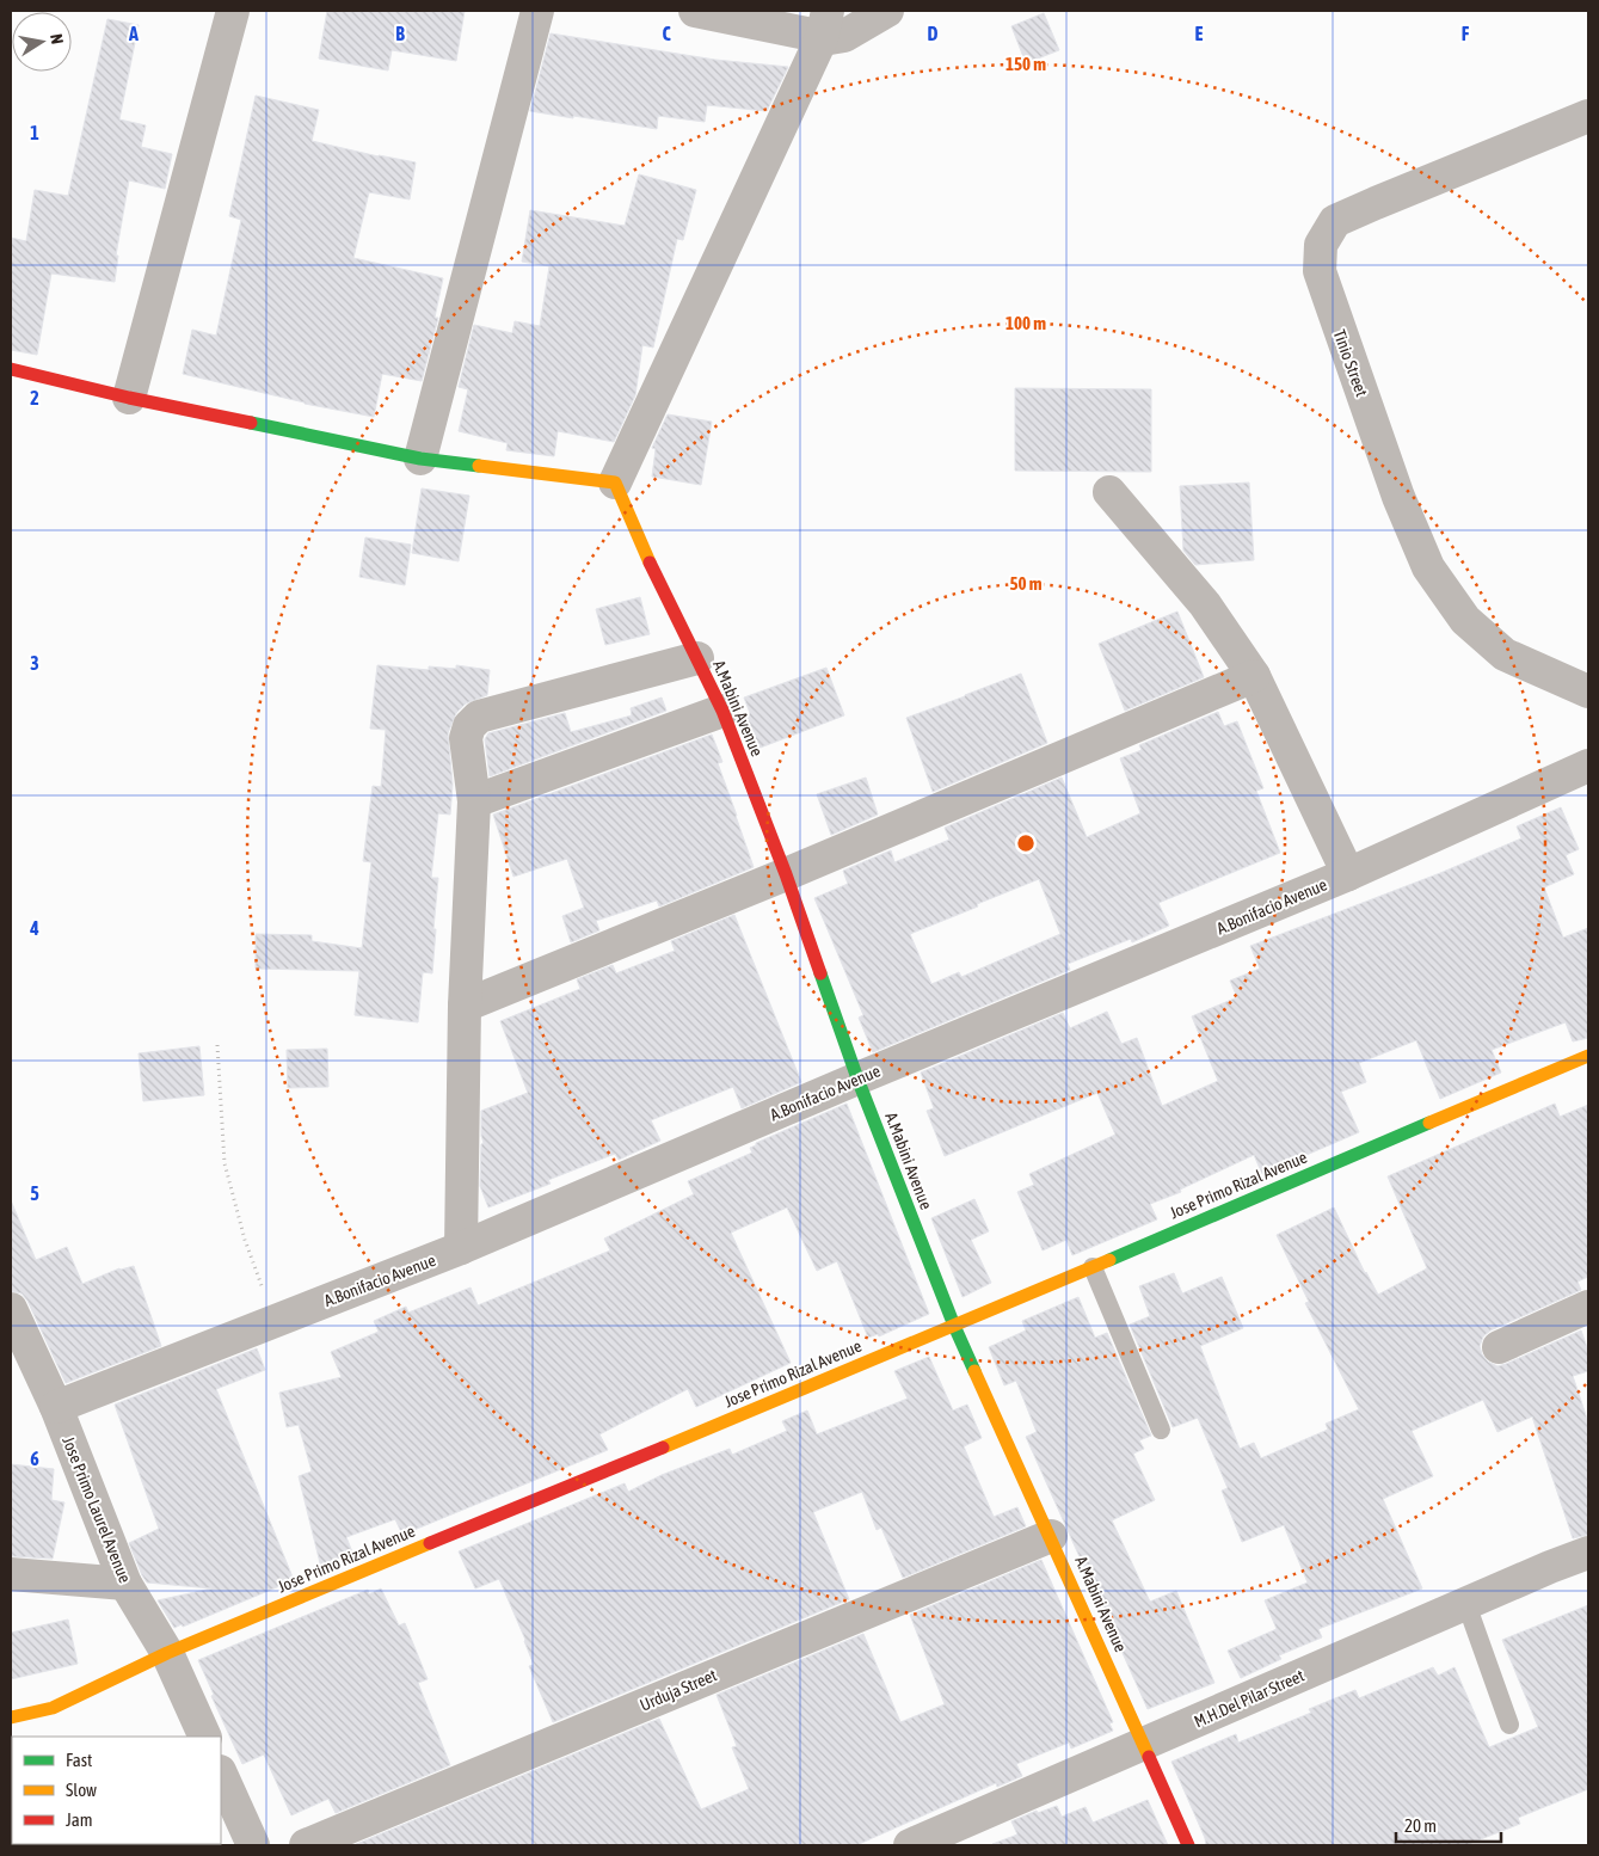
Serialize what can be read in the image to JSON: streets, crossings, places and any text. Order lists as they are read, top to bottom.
{
  "streets": {
    "street": [
      "Tinio Street",
      "A.Mabini Avenue",
      "A.Bonifacio Avenue",
      "Jose Primo Rizal Avenue",
      "Jose Primo Laurel Avenue",
      "Urduja Street",
      "M.H.Del Pilar Street"
    ]
  },
  "crossings": [
    ["A.Mabini Avenue", "A.Bonifacio Avenue"],
    ["A.Mabini Avenue", "Jose Primo Rizal Avenue"],
    ["A.Mabini Avenue", "Urduja Street"],
    ["A.Mabini Avenue", "M.H.Del Pilar Street"],
    ["A.Bonifacio Avenue", "Jose Primo Laurel Avenue"],
    ["Jose Primo Rizal Avenue", "Jose Primo Laurel Avenue"]
  ],
  "legend": ["Fast", "Slow", "Jam"],
  "scale_bar": "20 m",
  "north": "right",
  "grid": {
    "columns": [
      "A",
      "B",
      "C",
      "D",
      "E",
      "F"
    ],
    "rows": [
      "1",
      "2",
      "3",
      "4",
      "5",
      "6"
    ]
  },
  "rings": ["150 m", "100 m", "50 m"]
}
